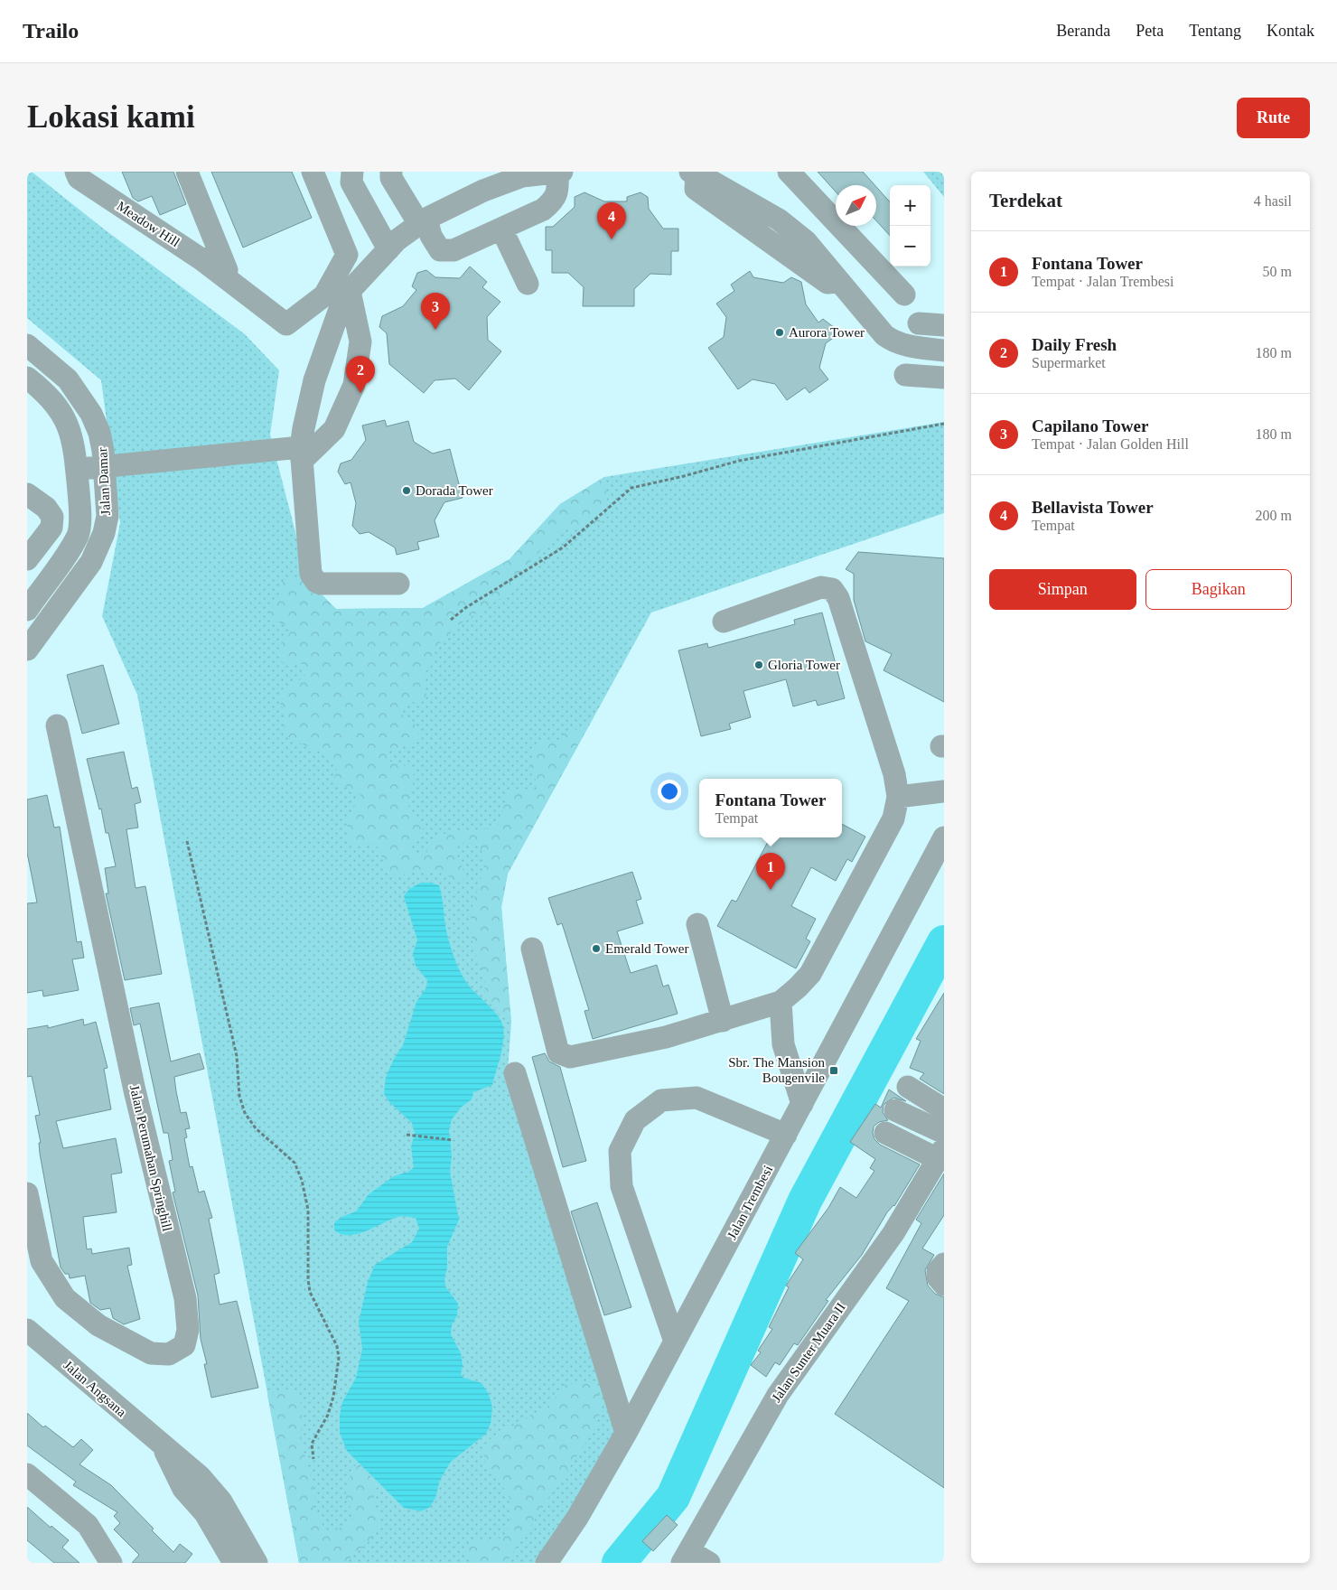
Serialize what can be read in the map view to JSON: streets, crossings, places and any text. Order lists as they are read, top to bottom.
{
  "streets": {
    "street": [
      "Meadow Hill",
      "Jalan Damar",
      "Jalan Perumahan Springhill",
      "Jalan Trembesi",
      "Jalan Sunter Muara II",
      "Jalan Angsana"
    ]
  },
  "places": {
    "other": [
      "Aurora Tower",
      "Dorada Tower",
      "Gloria Tower",
      "Emerald Tower"
    ],
    "transit": ["Sbr. The Mansion Bougenvile"]
  },
  "north": "top right",
  "page": {
    "header": "Trailo",
    "nav": [
      "Beranda",
      "Peta",
      "Tentang",
      "Kontak"
    ],
    "buttons": [
      "Rute",
      ["Simpan", "Bagikan"]
    ],
    "title": "Lokasi kami",
    "heading": ["Terdekat", "4 hasil"],
    "map_buttons": ["+", "−"],
    "pins": [
      "4",
      "3",
      "2",
      "1"
    ],
    "list": [
      {
        "mark": "1",
        "name": "Fontana Tower",
        "note": "Tempat · Jalan Trembesi",
        "value": "50 m"
      },
      {
        "mark": "2",
        "name": "Daily Fresh",
        "note": "Supermarket",
        "value": "180 m"
      },
      {
        "mark": "3",
        "name": "Capilano Tower",
        "note": "Tempat · Jalan Golden Hill",
        "value": "180 m"
      },
      {
        "mark": "4",
        "name": "Bellavista Tower",
        "note": "Tempat",
        "value": "200 m"
      }
    ],
    "popup": ["Fontana Tower", "Tempat"]
  }
}
